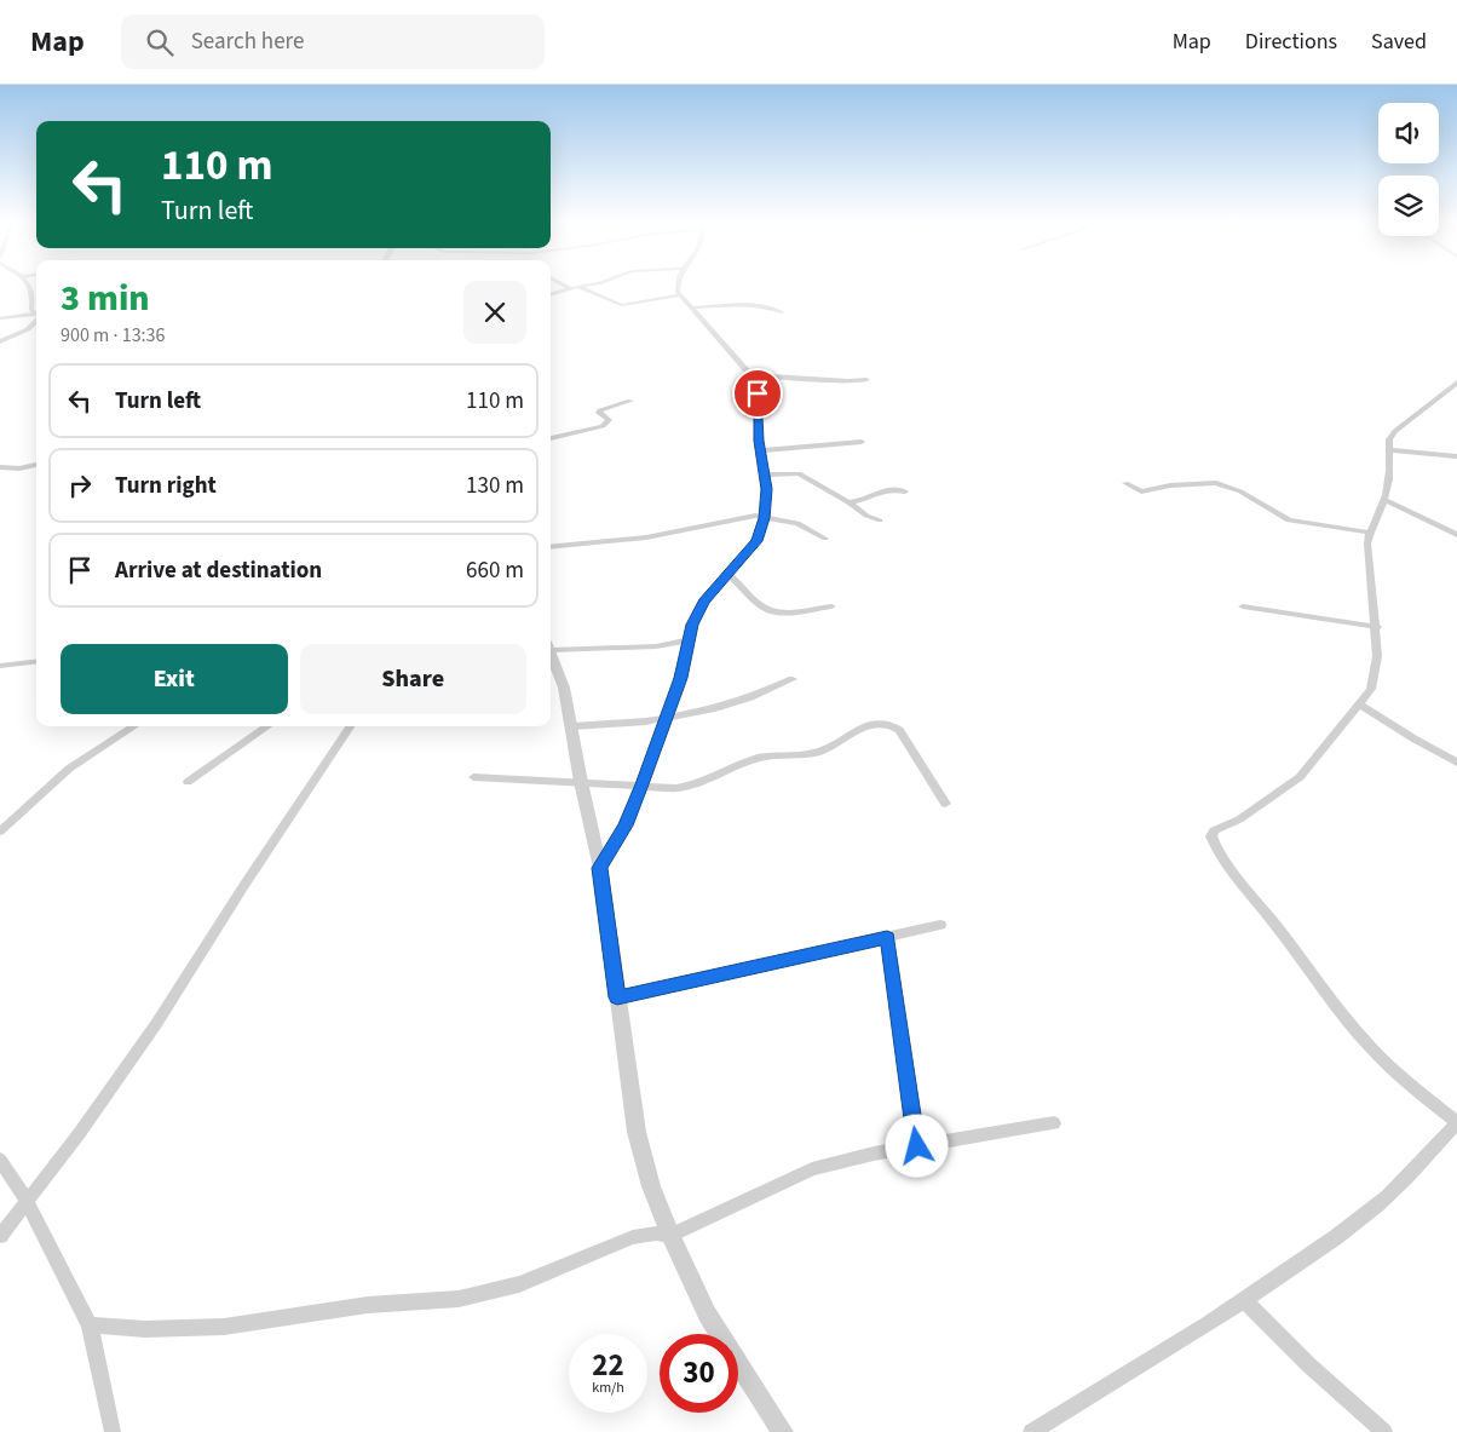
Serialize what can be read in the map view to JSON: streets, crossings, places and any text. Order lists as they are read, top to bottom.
{
  "page": {
    "header": "Map",
    "search": "Search here",
    "nav": ["Map", "Directions", "Saved"],
    "turn": ["110 m", "Turn left"],
    "heading": ["3 min", "900 m · 13:36"],
    "list": [
      {
        "name": "Turn left",
        "value": "110 m"
      },
      {
        "name": "Turn right",
        "value": "130 m"
      },
      {
        "name": "Arrive at destination",
        "value": "660 m"
      }
    ],
    "buttons": ["Exit", "Share"],
    "speed": "22 km/h",
    "limit": "30"
  }
}
